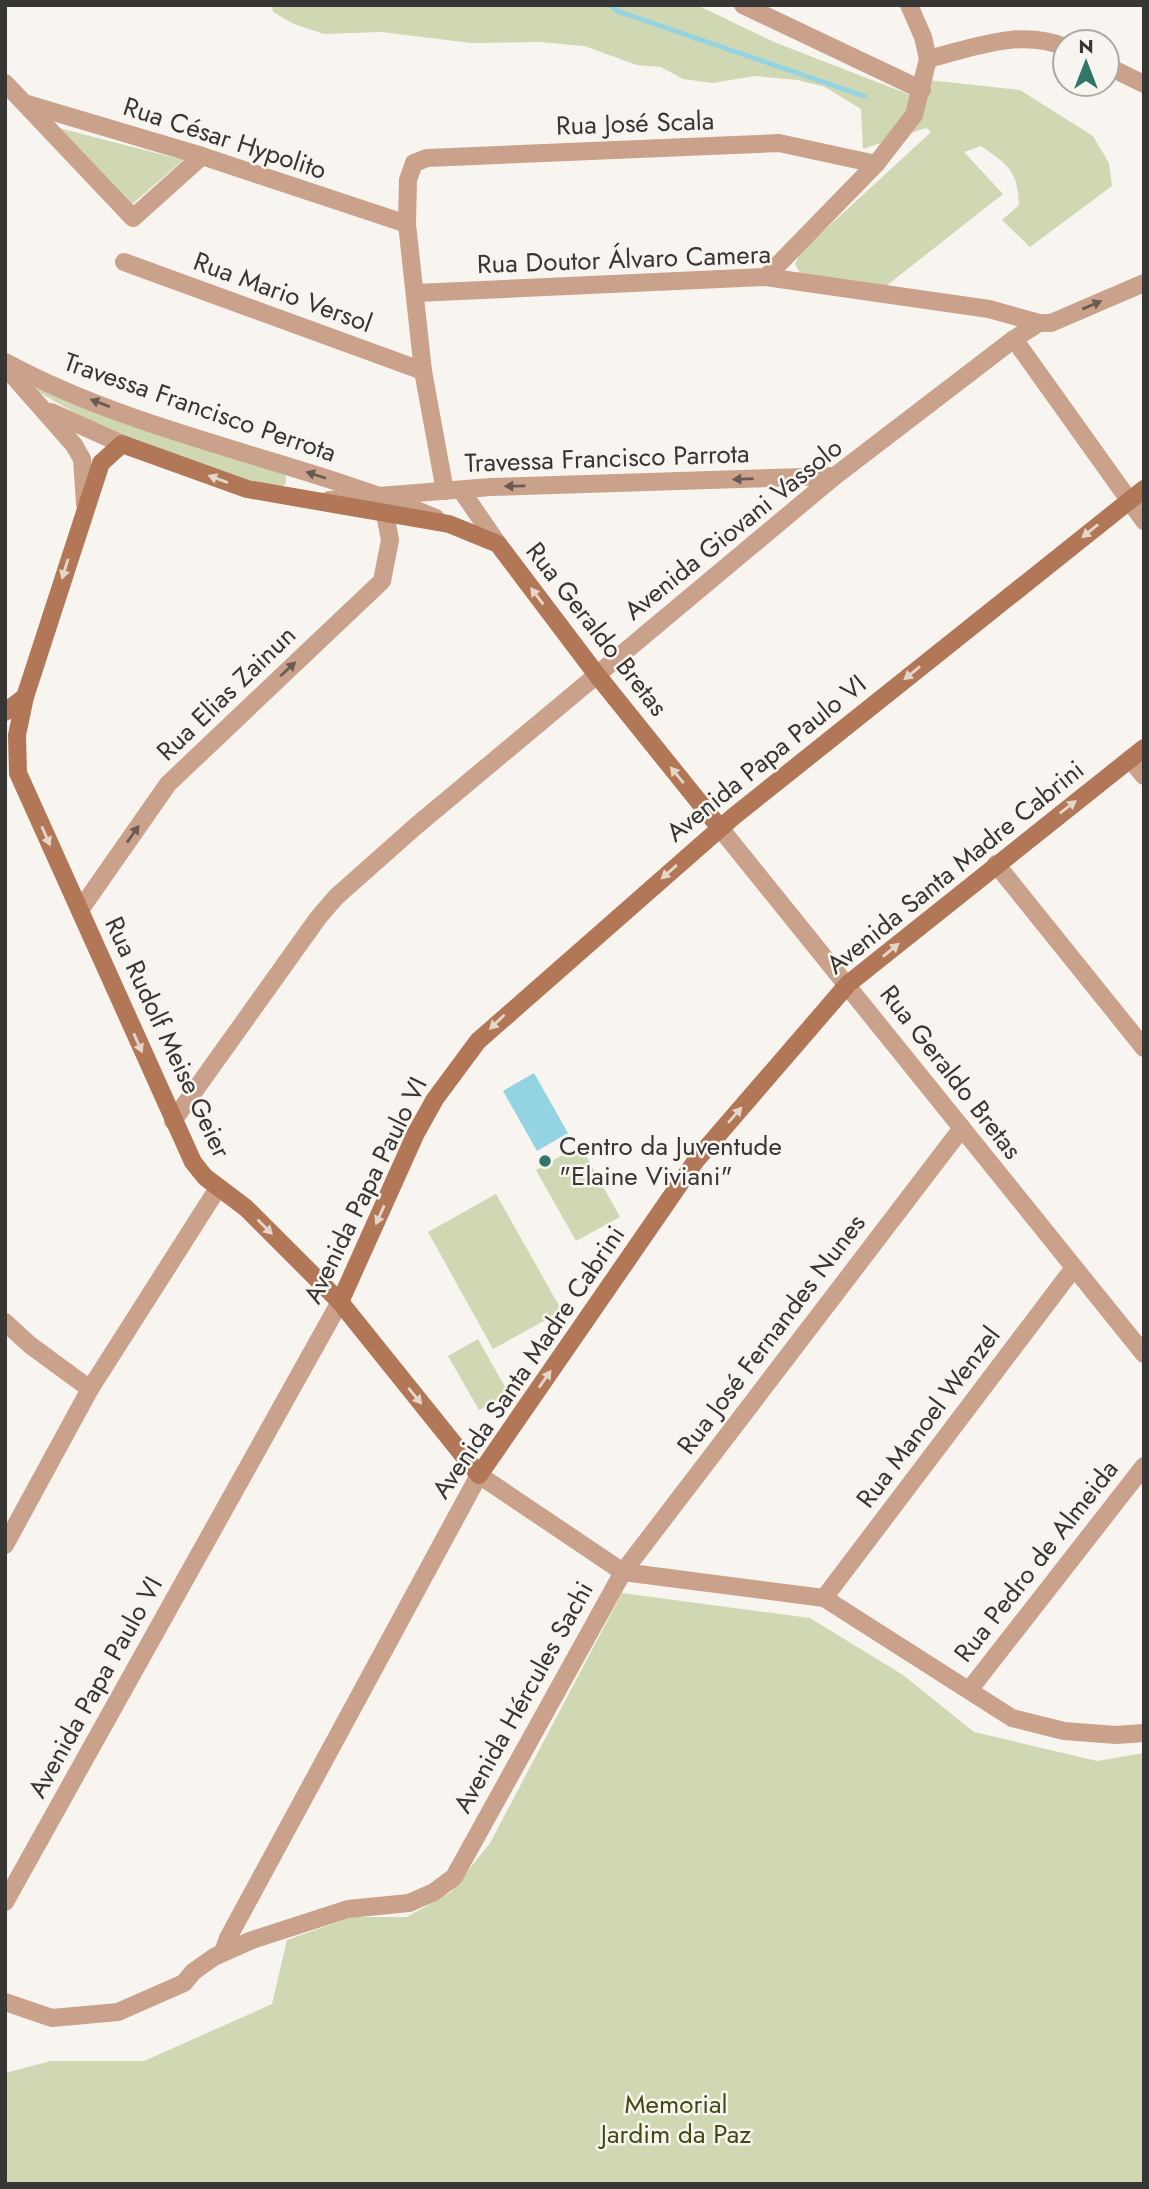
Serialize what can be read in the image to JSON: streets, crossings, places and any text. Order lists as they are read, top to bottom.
{
  "streets": {
    "main road": [
      "Travessa Francisco Perrota",
      "Rua Geraldo Bretas",
      "Avenida Papa Paulo VI",
      "Avenida Santa Madre Cabrini",
      "Rua Rudolf Meise Geier"
    ],
    "street": [
      "Rua José Scala",
      "Rua César Hypolito",
      "Rua Doutor Álvaro Camera",
      "Rua Mario Versol",
      "Travessa Francisco Parrota",
      "Avenida Giovani Vassolo",
      "Rua Elias Zainun",
      "Rua José Fernandes Nunes",
      "Rua Manoel Wenzel",
      "Rua Pedro de Almeida",
      "Avenida Hércules Sachi"
    ]
  },
  "crossings": [
    ["Rua José Scala", "Rua Geraldo Bretas"],
    ["Rua César Hypolito", "Rua Geraldo Bretas"],
    ["Rua Doutor Álvaro Camera", "Avenida Giovani Vassolo"],
    ["Rua Doutor Álvaro Camera", "Rua Geraldo Bretas"],
    ["Rua Mario Versol", "Rua Geraldo Bretas"],
    ["Travessa Francisco Perrota", "Travessa Francisco Parrota"],
    ["Travessa Francisco Perrota", "Rua Geraldo Bretas"],
    ["Travessa Francisco Perrota", "Rua Elias Zainun"],
    ["Travessa Francisco Parrota", "Avenida Giovani Vassolo"],
    ["Travessa Francisco Parrota", "Rua Geraldo Bretas"],
    ["Avenida Giovani Vassolo", "Rua Geraldo Bretas"],
    ["Avenida Giovani Vassolo", "Rua Rudolf Meise Geier"],
    ["Rua Geraldo Bretas", "Avenida Papa Paulo VI"],
    ["Rua Geraldo Bretas", "Avenida Santa Madre Cabrini"],
    ["Rua Geraldo Bretas", "Rua José Fernandes Nunes"],
    ["Rua Geraldo Bretas", "Rua Manoel Wenzel"],
    ["Rua Elias Zainun", "Rua Rudolf Meise Geier"],
    ["Avenida Papa Paulo VI", "Rua Rudolf Meise Geier"],
    ["Avenida Santa Madre Cabrini", "Rua Rudolf Meise Geier"],
    ["Avenida Santa Madre Cabrini", "Avenida Hércules Sachi"],
    ["Rua Rudolf Meise Geier", "Rua José Fernandes Nunes"],
    ["Rua Rudolf Meise Geier", "Avenida Hércules Sachi"],
    ["Rua José Fernandes Nunes", "Avenida Hércules Sachi"],
    ["Rua Manoel Wenzel", "Avenida Hércules Sachi"],
    ["Rua Pedro de Almeida", "Avenida Hércules Sachi"]
  ],
  "one_way": [
    "Travessa Francisco Perrota",
    "Travessa Francisco Parrota",
    "Rua Elias Zainun",
    "Avenida Papa Paulo VI",
    "Avenida Santa Madre Cabrini",
    "Rua Rudolf Meise Geier"
  ],
  "parks": ["Memorial Jardim da Paz"],
  "places": ["Centro da Juventude \"Elaine Viviani\""],
  "north": "top"
}
